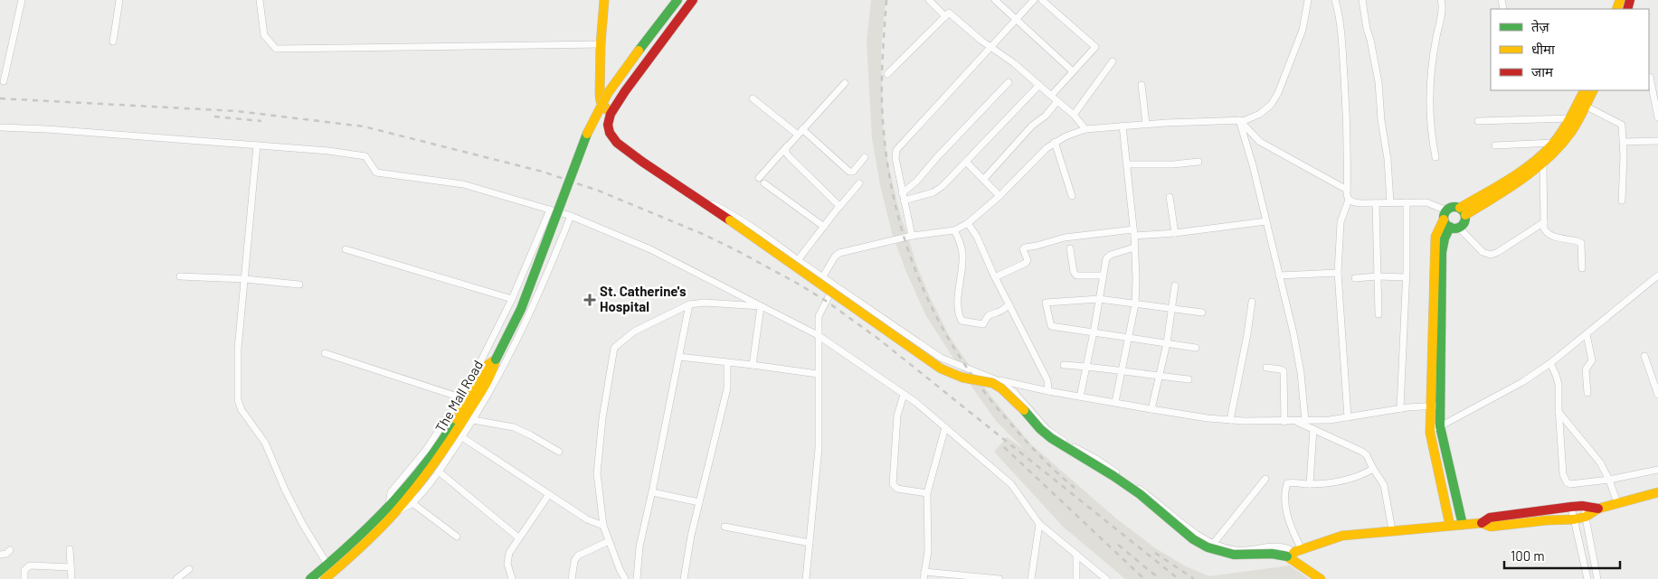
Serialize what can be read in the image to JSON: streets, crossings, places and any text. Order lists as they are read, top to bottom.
{
  "streets": {
    "street": ["The Mall Road"]
  },
  "places": {
    "health": ["St. Catherine's Hospital"]
  },
  "legend": ["तेज़", "धीमा", "जाम"],
  "scale_bar": "100 m"
}
